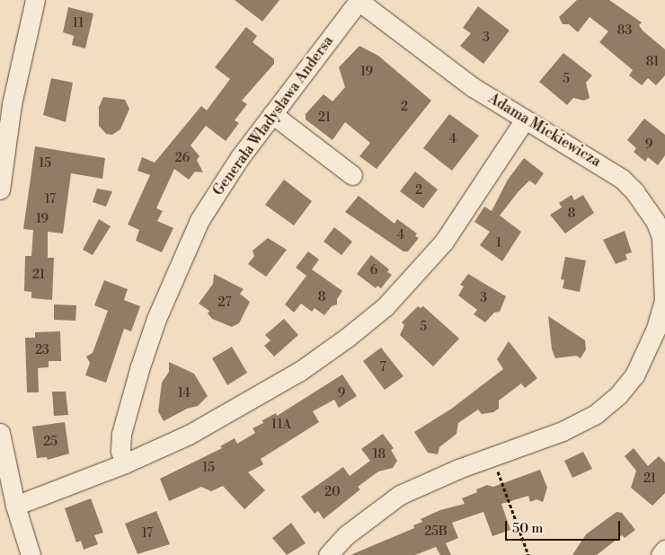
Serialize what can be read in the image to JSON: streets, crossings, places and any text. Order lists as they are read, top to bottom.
{
  "streets": {
    "street": ["Generała Władysława Andersa", "Adama Mickiewicza"]
  },
  "crossings": [
    ["Generała Władysława Andersa", "Adama Mickiewicza"]
  ],
  "house_numbers": [
    "11",
    "83",
    "3",
    "81",
    "19",
    "5",
    "2",
    "21",
    "4",
    "9",
    "26",
    "15",
    "2",
    "17",
    "8",
    "19",
    "4",
    "1",
    "6",
    "21",
    "8",
    "3",
    "27",
    "5",
    "23",
    "7",
    "14",
    "9",
    "11A",
    "25",
    "18",
    "15",
    "21",
    "20",
    "25B",
    "17"
  ],
  "scale_bar": "50 m"
}
